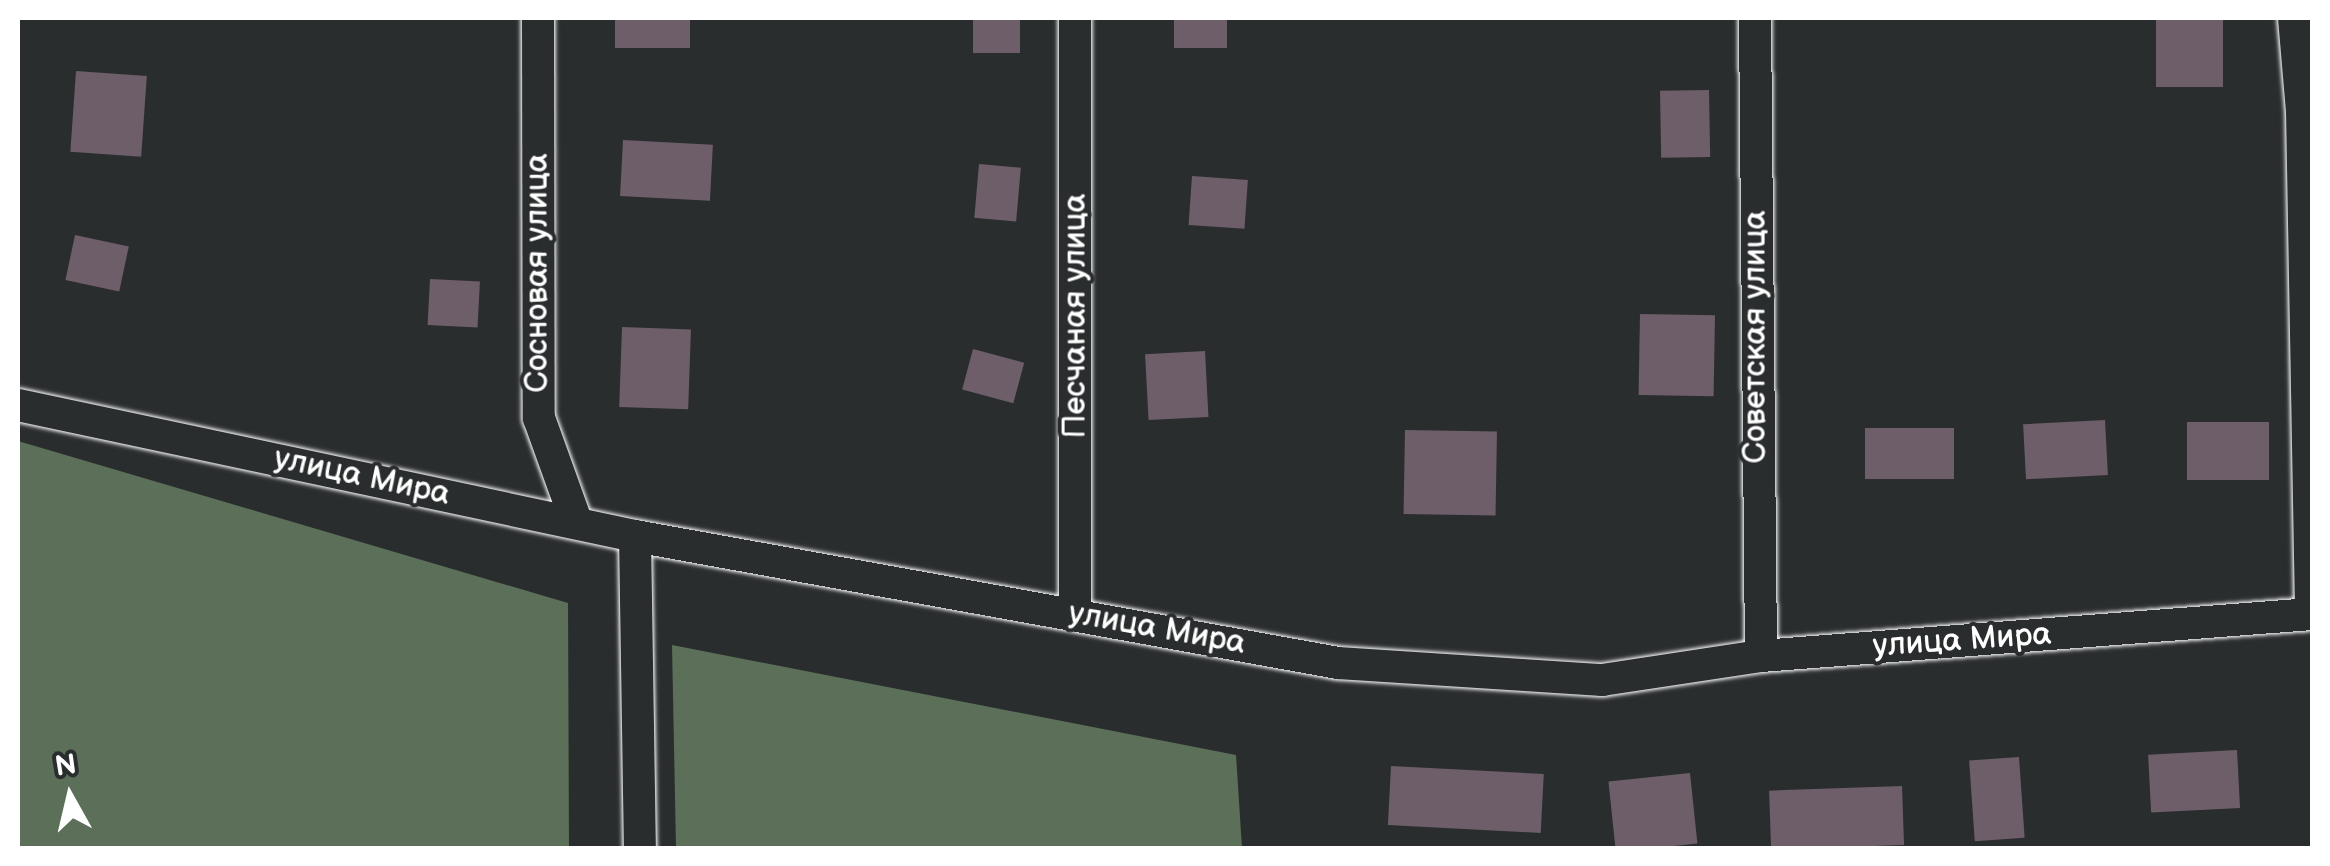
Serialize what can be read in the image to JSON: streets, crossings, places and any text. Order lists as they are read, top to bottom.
{
  "streets": {
    "street": [
      "Сосновая улица",
      "Песчаная улица",
      "Советская улица",
      "улица Мира"
    ]
  },
  "crossings": [
    ["Сосновая улица", "улица Мира"],
    ["Песчаная улица", "улица Мира"],
    ["Советская улица", "улица Мира"]
  ],
  "north": "top"
}
